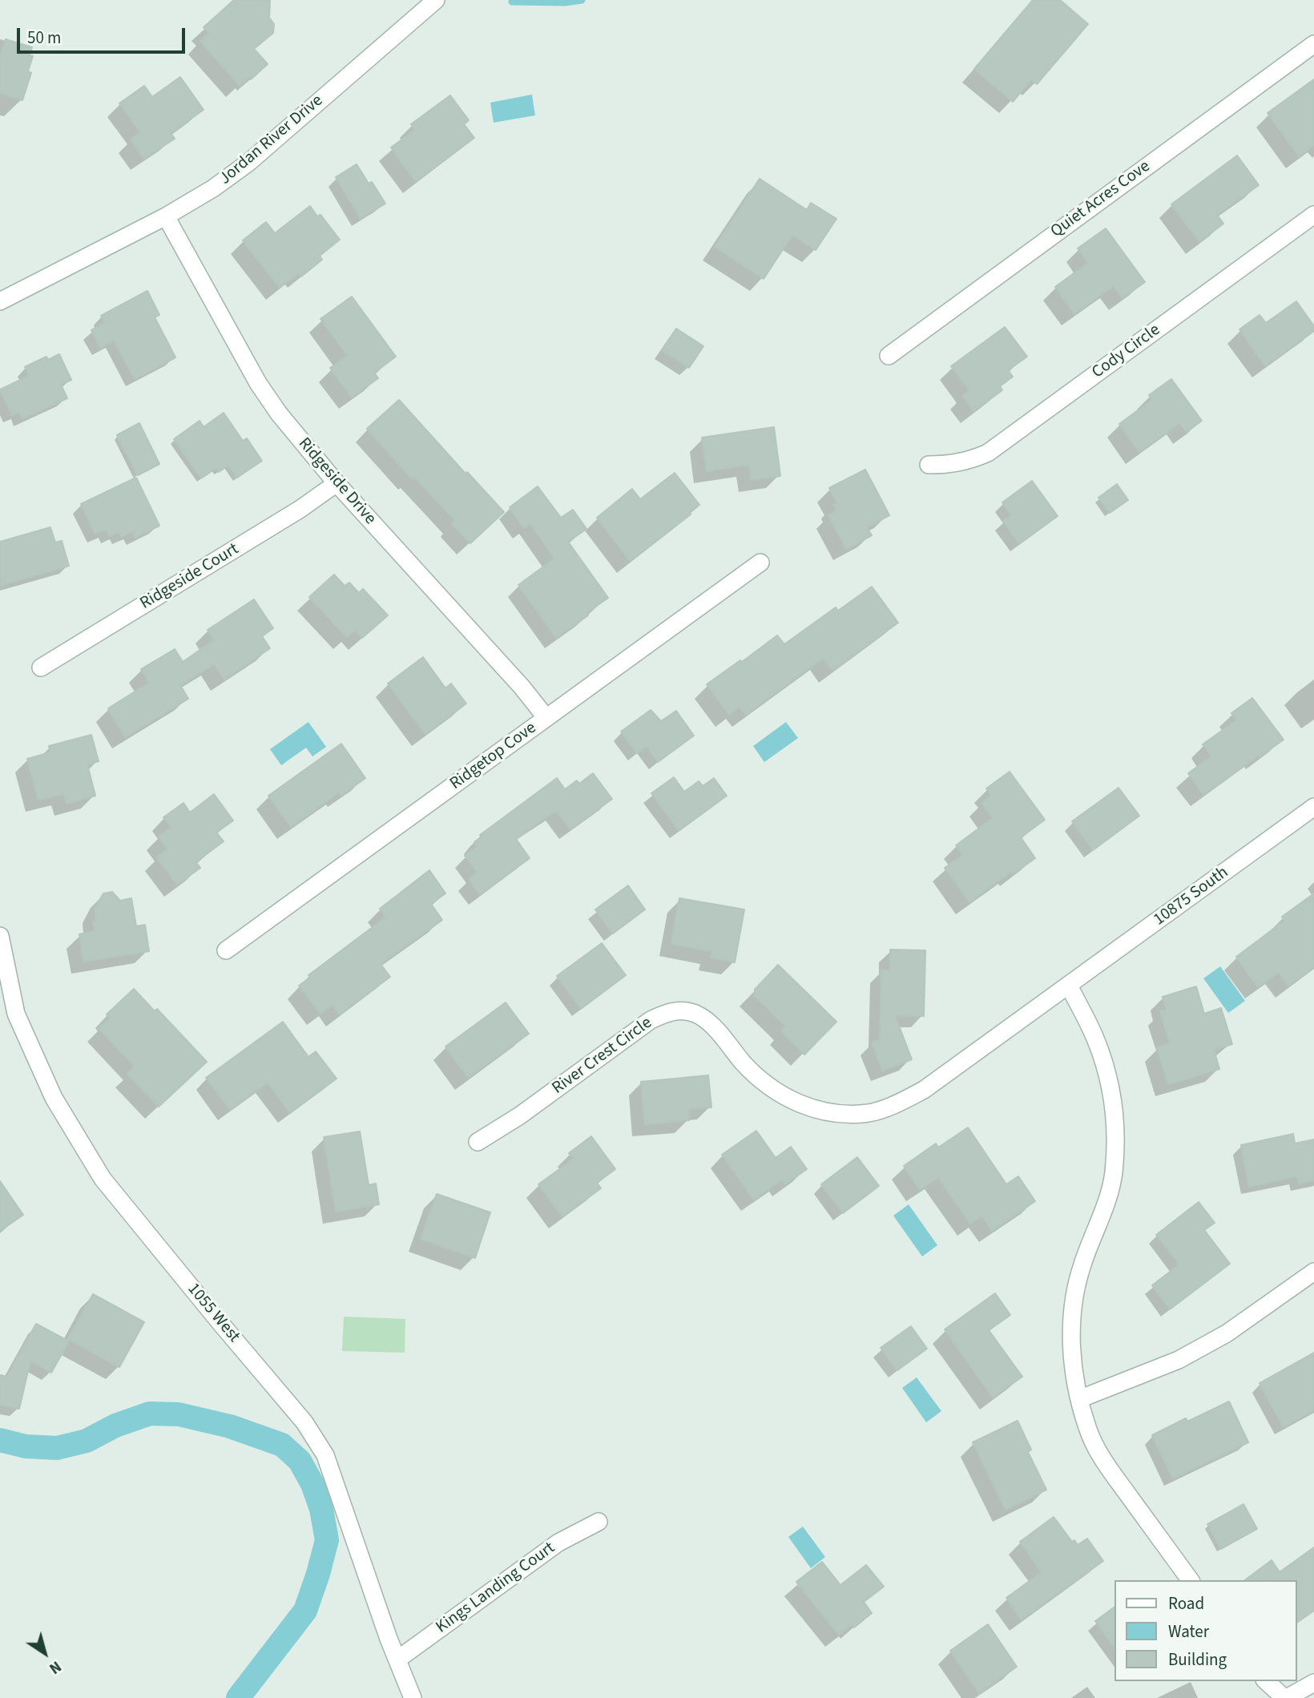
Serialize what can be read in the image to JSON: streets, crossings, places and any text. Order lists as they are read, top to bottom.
{
  "streets": {
    "street": [
      "Jordan River Drive",
      "Quiet Acres Cove",
      "Cody Circle",
      "Ridgeside Drive",
      "Ridgeside Court",
      "Ridgetop Cove",
      "10875 South",
      "River Crest Circle",
      "1055 West",
      "Kings Landing Court"
    ]
  },
  "crossings": [
    ["Jordan River Drive", "Ridgeside Drive"],
    ["Ridgeside Drive", "Ridgeside Court"],
    ["Ridgeside Drive", "Ridgetop Cove"],
    ["10875 South", "River Crest Circle"],
    ["1055 West", "Kings Landing Court"]
  ],
  "legend": ["Road", "Water", "Building"],
  "scale_bar": "50 m",
  "north": "bottom right"
}
